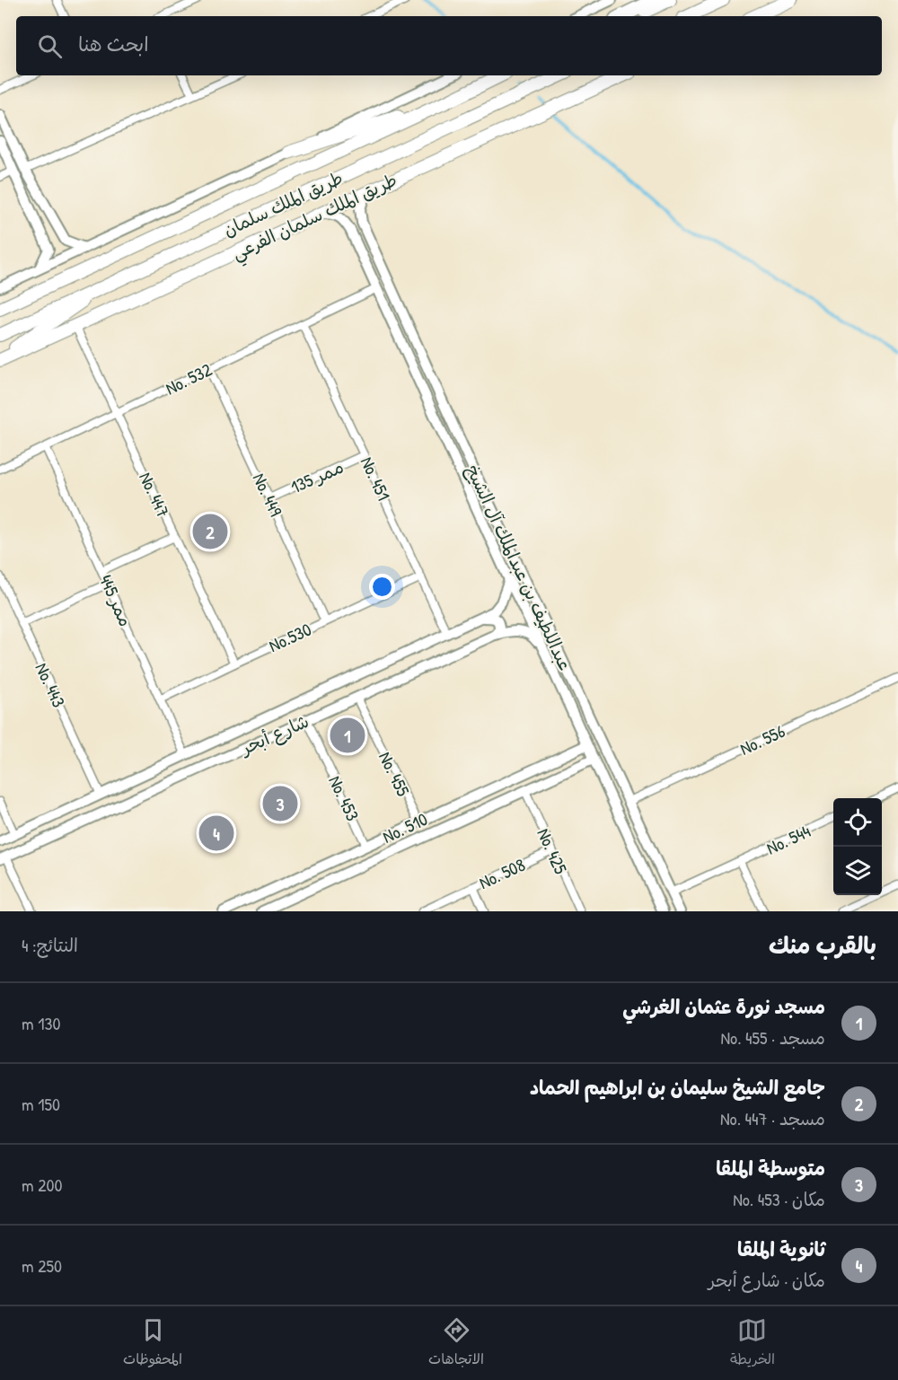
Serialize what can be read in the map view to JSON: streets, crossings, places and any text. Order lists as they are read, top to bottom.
{
  "streets": {
    "main road": ["طريق الملك سلمان", "طريق الملك سلمان الفرعي"],
    "street": [
      "No. 532",
      "ممر 135",
      "No. 451",
      "No. 447",
      "No. 449",
      "عبداللطيف بن عبدالملك آل الشيخ",
      "ممر 445",
      "No.530",
      "No. 443",
      "شارع أبحر",
      "No. 556",
      "No. 455",
      "No. 453",
      "No. 510",
      "No. 544",
      "No. 425",
      "No. 508"
    ]
  },
  "crossings": [
    ["طريق الملك سلمان الفرعي", "No. 447"],
    ["No. 532", "No. 451"],
    ["No. 532", "No. 447"],
    ["No. 532", "No. 449"],
    ["No. 532", "عبداللطيف بن عبدالملك آل الشيخ"],
    ["No. 532", "ممر 445"],
    ["ممر 135", "No. 451"],
    ["ممر 135", "No. 449"],
    ["No. 451", "No.530"],
    ["No. 451", "شارع أبحر"],
    ["No. 447", "No.530"],
    ["No. 449", "No.530"],
    ["عبداللطيف بن عبدالملك آل الشيخ", "شارع أبحر"],
    ["عبداللطيف بن عبدالملك آل الشيخ", "No. 556"],
    ["عبداللطيف بن عبدالملك آل الشيخ", "No. 510"],
    ["عبداللطيف بن عبدالملك آل الشيخ", "No. 544"],
    ["ممر 445", "No.530"],
    ["ممر 445", "شارع أبحر"],
    ["No. 443", "شارع أبحر"],
    ["شارع أبحر", "No. 455"],
    ["شارع أبحر", "No. 453"],
    ["No. 455", "No. 510"],
    ["No. 453", "No. 510"],
    ["No. 510", "No. 425"],
    ["No. 425", "No. 508"]
  ],
  "page": {
    "search": "ابحث هنا",
    "pins": [
      "2",
      "1",
      "3",
      "4"
    ],
    "heading": ["بالقرب منك", "النتائج: 4"],
    "list": [
      {
        "mark": "1",
        "name": "مسجد نورة عثمان الغرشي",
        "note": "مسجد · No. 455",
        "value": "130 m"
      },
      {
        "mark": "2",
        "name": "جامع الشيخ سليمان بن ابراهيم الحماد",
        "note": "مسجد · No. 447",
        "value": "150 m"
      },
      {
        "mark": "3",
        "name": "متوسطة الملقا",
        "note": "مكان · No. 453",
        "value": "200 m"
      },
      {
        "mark": "4",
        "name": "ثانوية الملقا",
        "note": "مكان · شارع أبحر",
        "value": "250 m"
      }
    ],
    "nav": ["الخريطة", "الاتجاهات", "المحفوظات"]
  }
}
